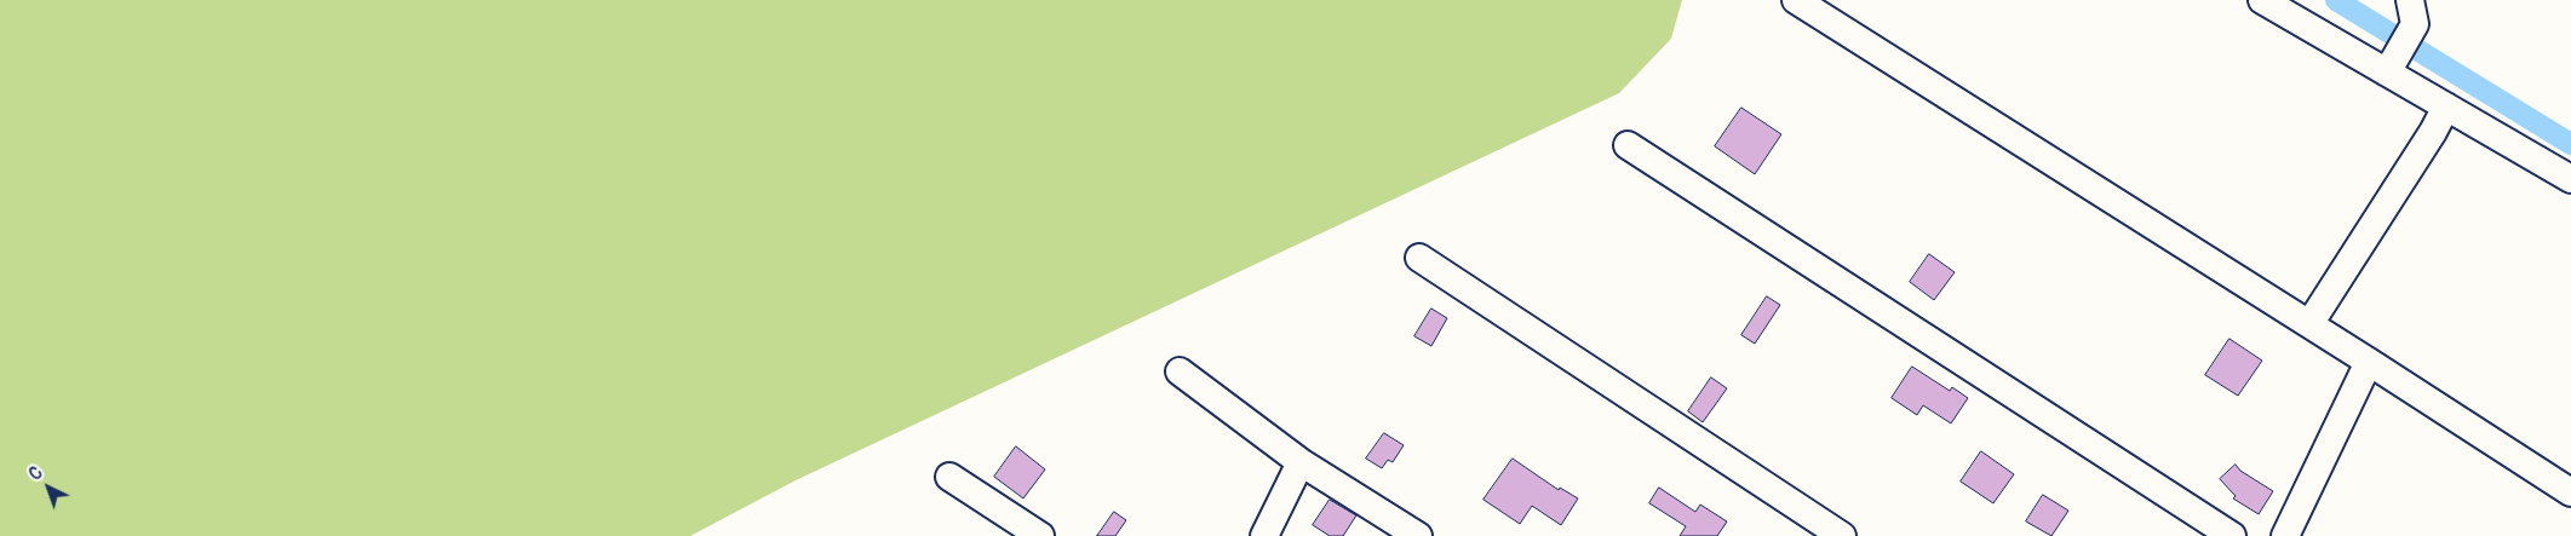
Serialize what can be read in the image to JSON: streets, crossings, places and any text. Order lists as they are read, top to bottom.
{
  "north": "top left"
}
